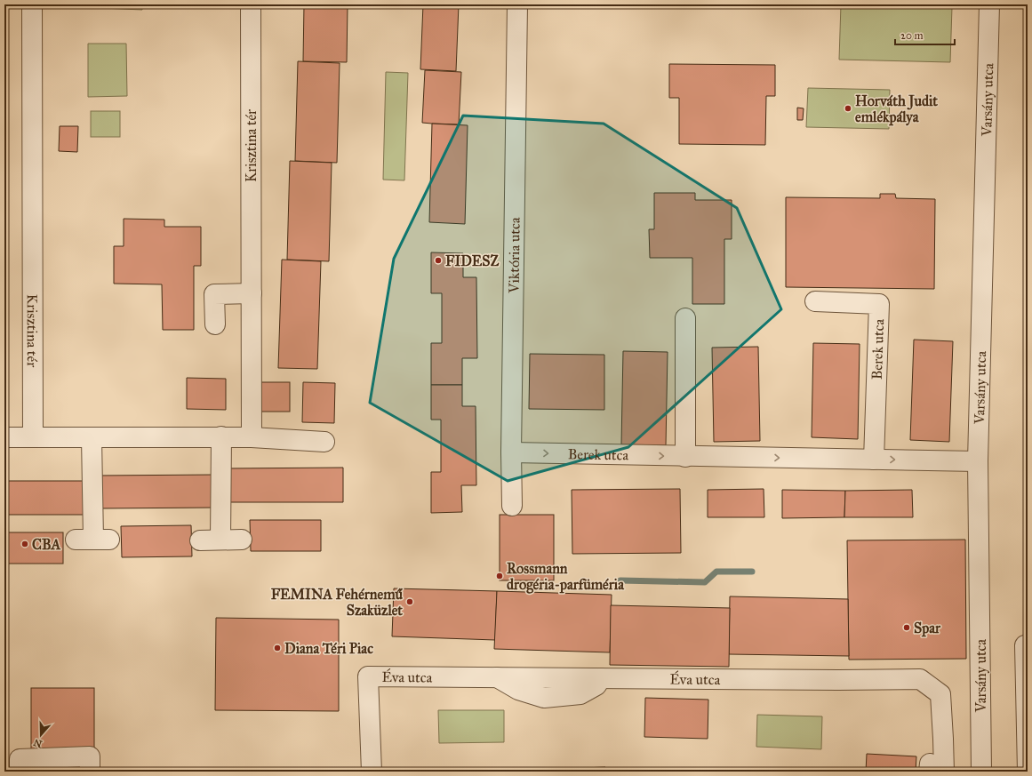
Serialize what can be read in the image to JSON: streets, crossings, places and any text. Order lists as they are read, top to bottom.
{
  "streets": {
    "street": [
      "Varsány utca",
      "Krisztina tér",
      "Viktória utca",
      "Berek utca",
      "Éva utca"
    ]
  },
  "crossings": [
    ["Varsány utca", "Berek utca"],
    ["Viktória utca", "Berek utca"]
  ],
  "one_way": ["Berek utca"],
  "places": [
    "Horváth Judit emlékpálya",
    "FIDESZ",
    "CBA",
    "Rossmann drogéria-parfüméria",
    "FEMINA Fehérnemű Szaküzlet",
    "Spar",
    "Diana Téri Piac"
  ],
  "scale_bar": "20 m",
  "north": "bottom"
}
